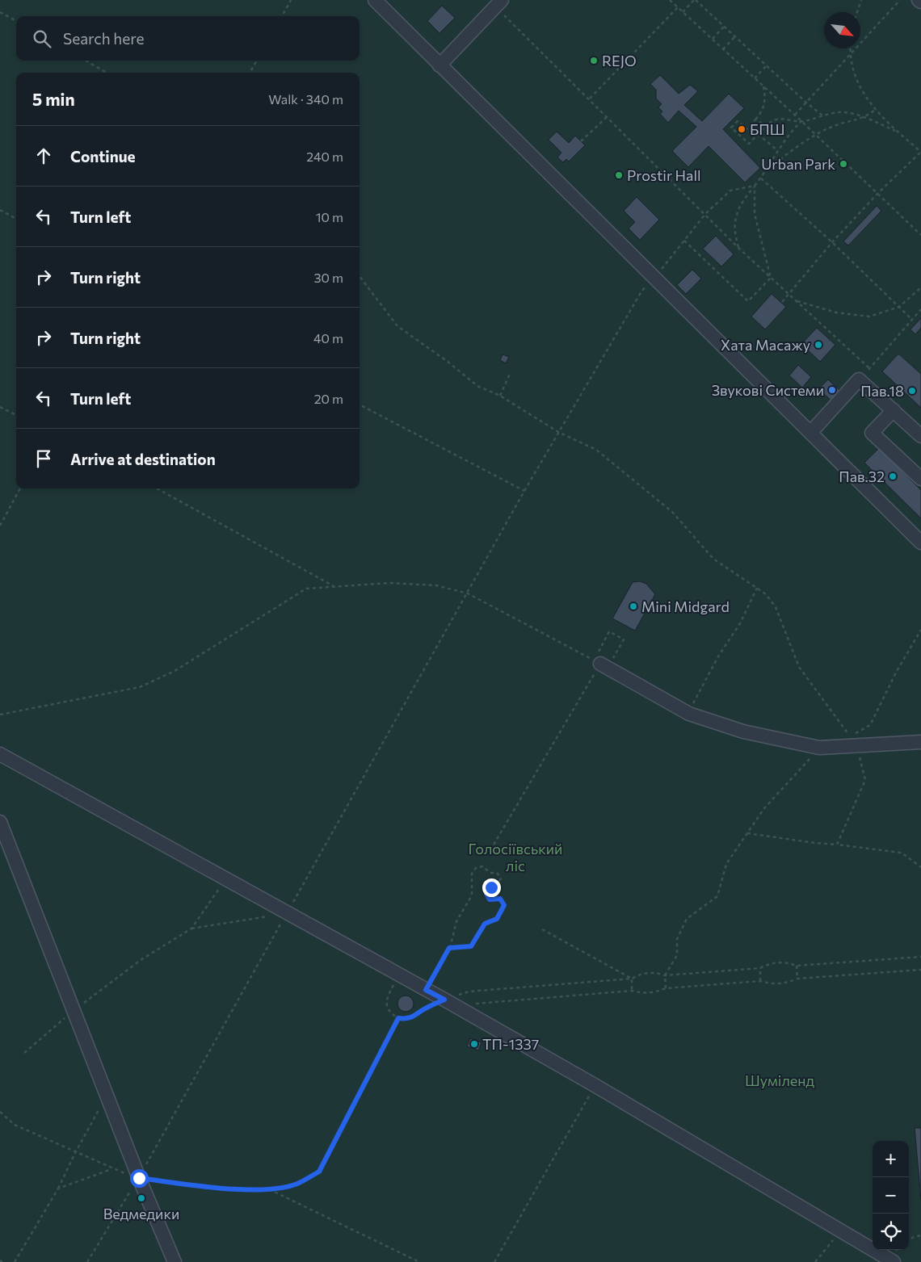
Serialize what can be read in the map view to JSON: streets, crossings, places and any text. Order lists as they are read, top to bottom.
{
  "parks": ["Голосіївський ліс", "Шуміленд"],
  "places": [
    "REJO",
    "БПШ",
    "Urban Park",
    "Prostir Hall",
    "Хата Масажу",
    "Звукові Системи",
    "Пав.18",
    "Пав.32",
    "Mini Midgard",
    "ТП-1337",
    "Ведмедики"
  ],
  "north": "bottom right",
  "page": {
    "search": "Search here",
    "heading": ["5 min", "Walk · 340 m"],
    "list": [
      ["Continue", "240 m"],
      ["Turn left", "10 m"],
      ["Turn right", "30 m"],
      ["Turn right", "40 m"],
      ["Turn left", "20 m"],
      "Arrive at destination"
    ],
    "map_buttons": ["+", "−"]
  }
}
